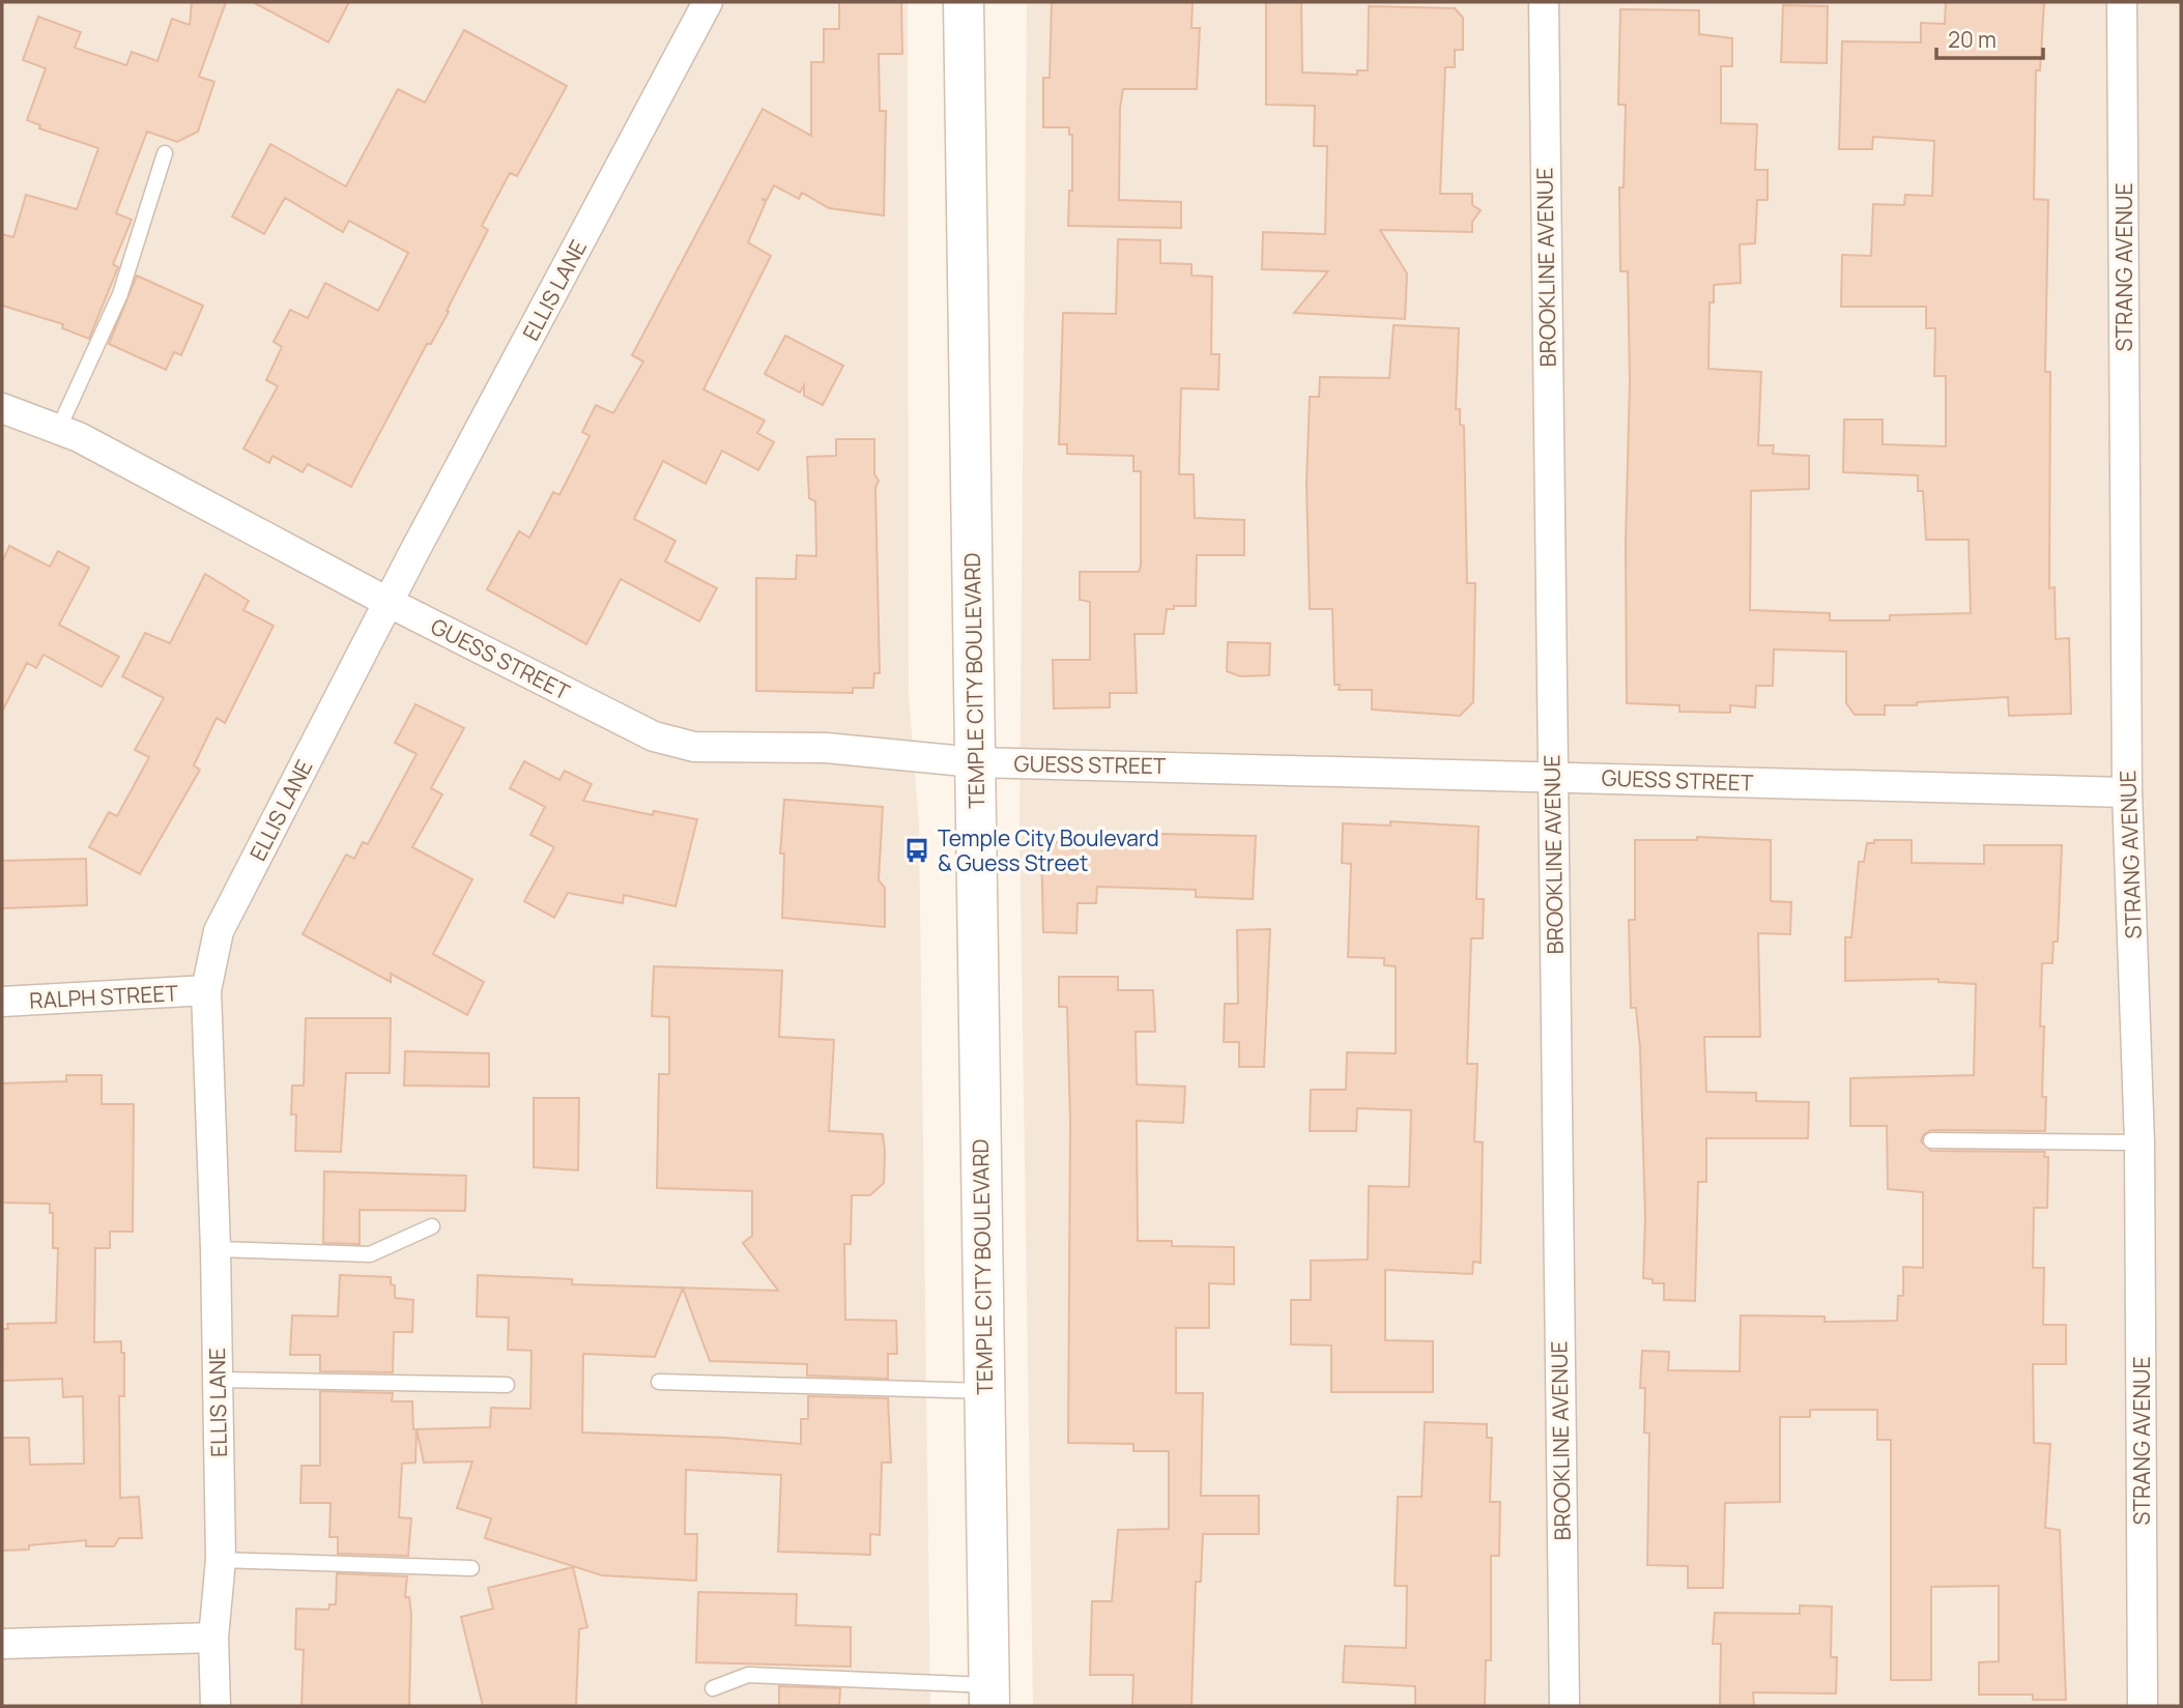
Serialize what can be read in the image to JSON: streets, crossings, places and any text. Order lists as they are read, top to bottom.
{
  "streets": {
    "main road": ["TEMPLE CITY BOULEVARD"],
    "street": [
      "BROOKLINE AVENUE",
      "STRANG AVENUE",
      "ELLIS LANE",
      "GUESS STREET",
      "RALPH STREET"
    ]
  },
  "crossings": [
    ["BROOKLINE AVENUE", "GUESS STREET"],
    ["STRANG AVENUE", "GUESS STREET"],
    ["ELLIS LANE", "GUESS STREET"],
    ["ELLIS LANE", "RALPH STREET"],
    ["GUESS STREET", "TEMPLE CITY BOULEVARD"]
  ],
  "places": {
    "bus stop": ["Temple City Boulevard & Guess Street"]
  },
  "scale_bar": "20 m"
}
